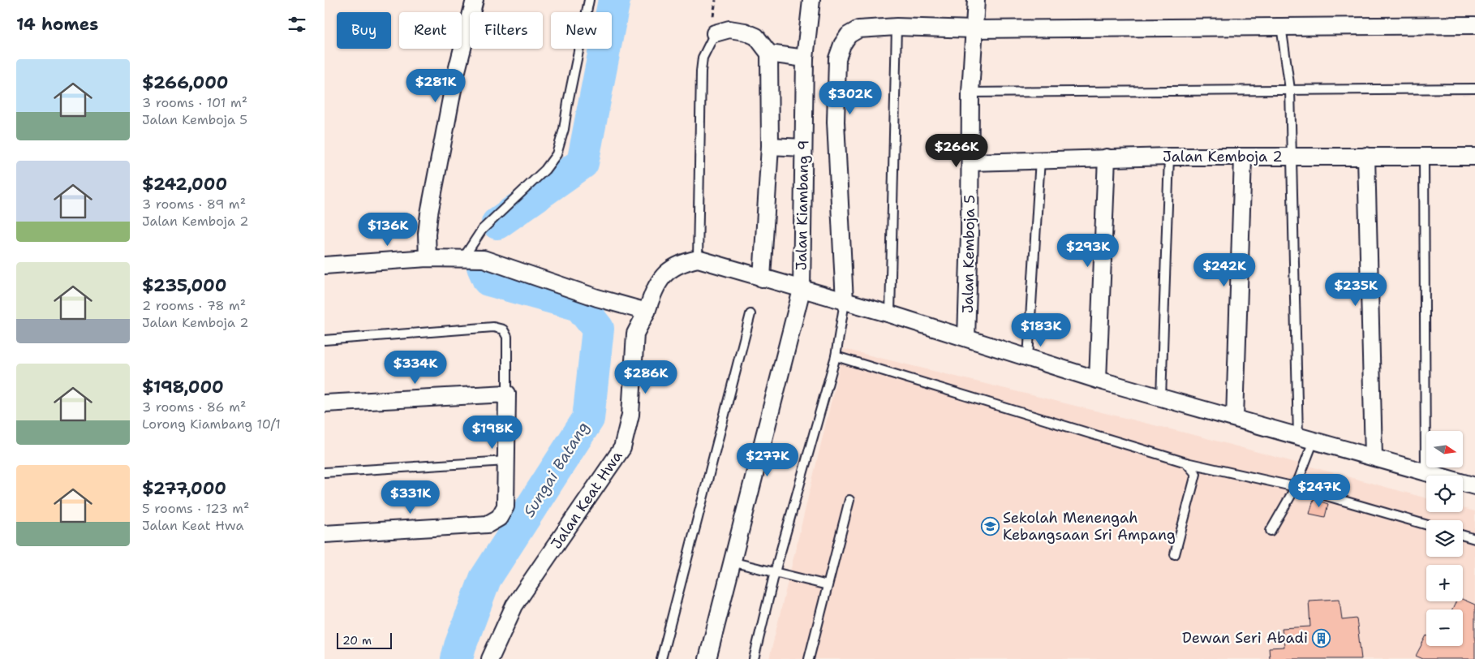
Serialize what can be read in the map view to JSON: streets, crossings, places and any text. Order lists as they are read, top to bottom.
{
  "streets": {
    "street": [
      "Jalan Kemboja 2",
      "Jalan Kiambang 9",
      "Jalan Kemboja 5",
      "Jalan Keat Hwa"
    ]
  },
  "crossings": [
    ["Jalan Kemboja 2", "Jalan Kemboja 5"]
  ],
  "water": ["Sungai Batang"],
  "places": {
    "school or university": ["Sekolah Menengah Kebangsaan Sri Ampang"],
    "building": ["Dewan Seri Abadi"]
  },
  "scale_bar": "20 m",
  "north": "right",
  "page": {
    "heading": "14 homes",
    "chip": [
      "Buy",
      "Rent",
      "Filters",
      "New"
    ],
    "list": [
      {
        "name": "$266,000",
        "note": "3 rooms · 101 m² · Jalan Kemboja 5"
      },
      {
        "name": "$242,000",
        "note": "3 rooms · 89 m² · Jalan Kemboja 2"
      },
      {
        "name": "$235,000",
        "note": "2 rooms · 78 m² · Jalan Kemboja 2"
      },
      {
        "name": "$198,000",
        "note": "3 rooms · 86 m² · Lorong Kiambang 10/1"
      },
      {
        "name": "$277,000",
        "note": "5 rooms · 123 m² · Jalan Keat Hwa"
      }
    ],
    "price": [
      "$281K",
      "$302K",
      "$266K",
      "$136K",
      "$293K",
      "$242K",
      "$235K",
      "$183K",
      "$334K",
      "$286K",
      "$198K",
      "$277K",
      "$247K",
      "$331K"
    ],
    "map_buttons": ["+", "−"],
    "scale": "20 m"
  }
}
